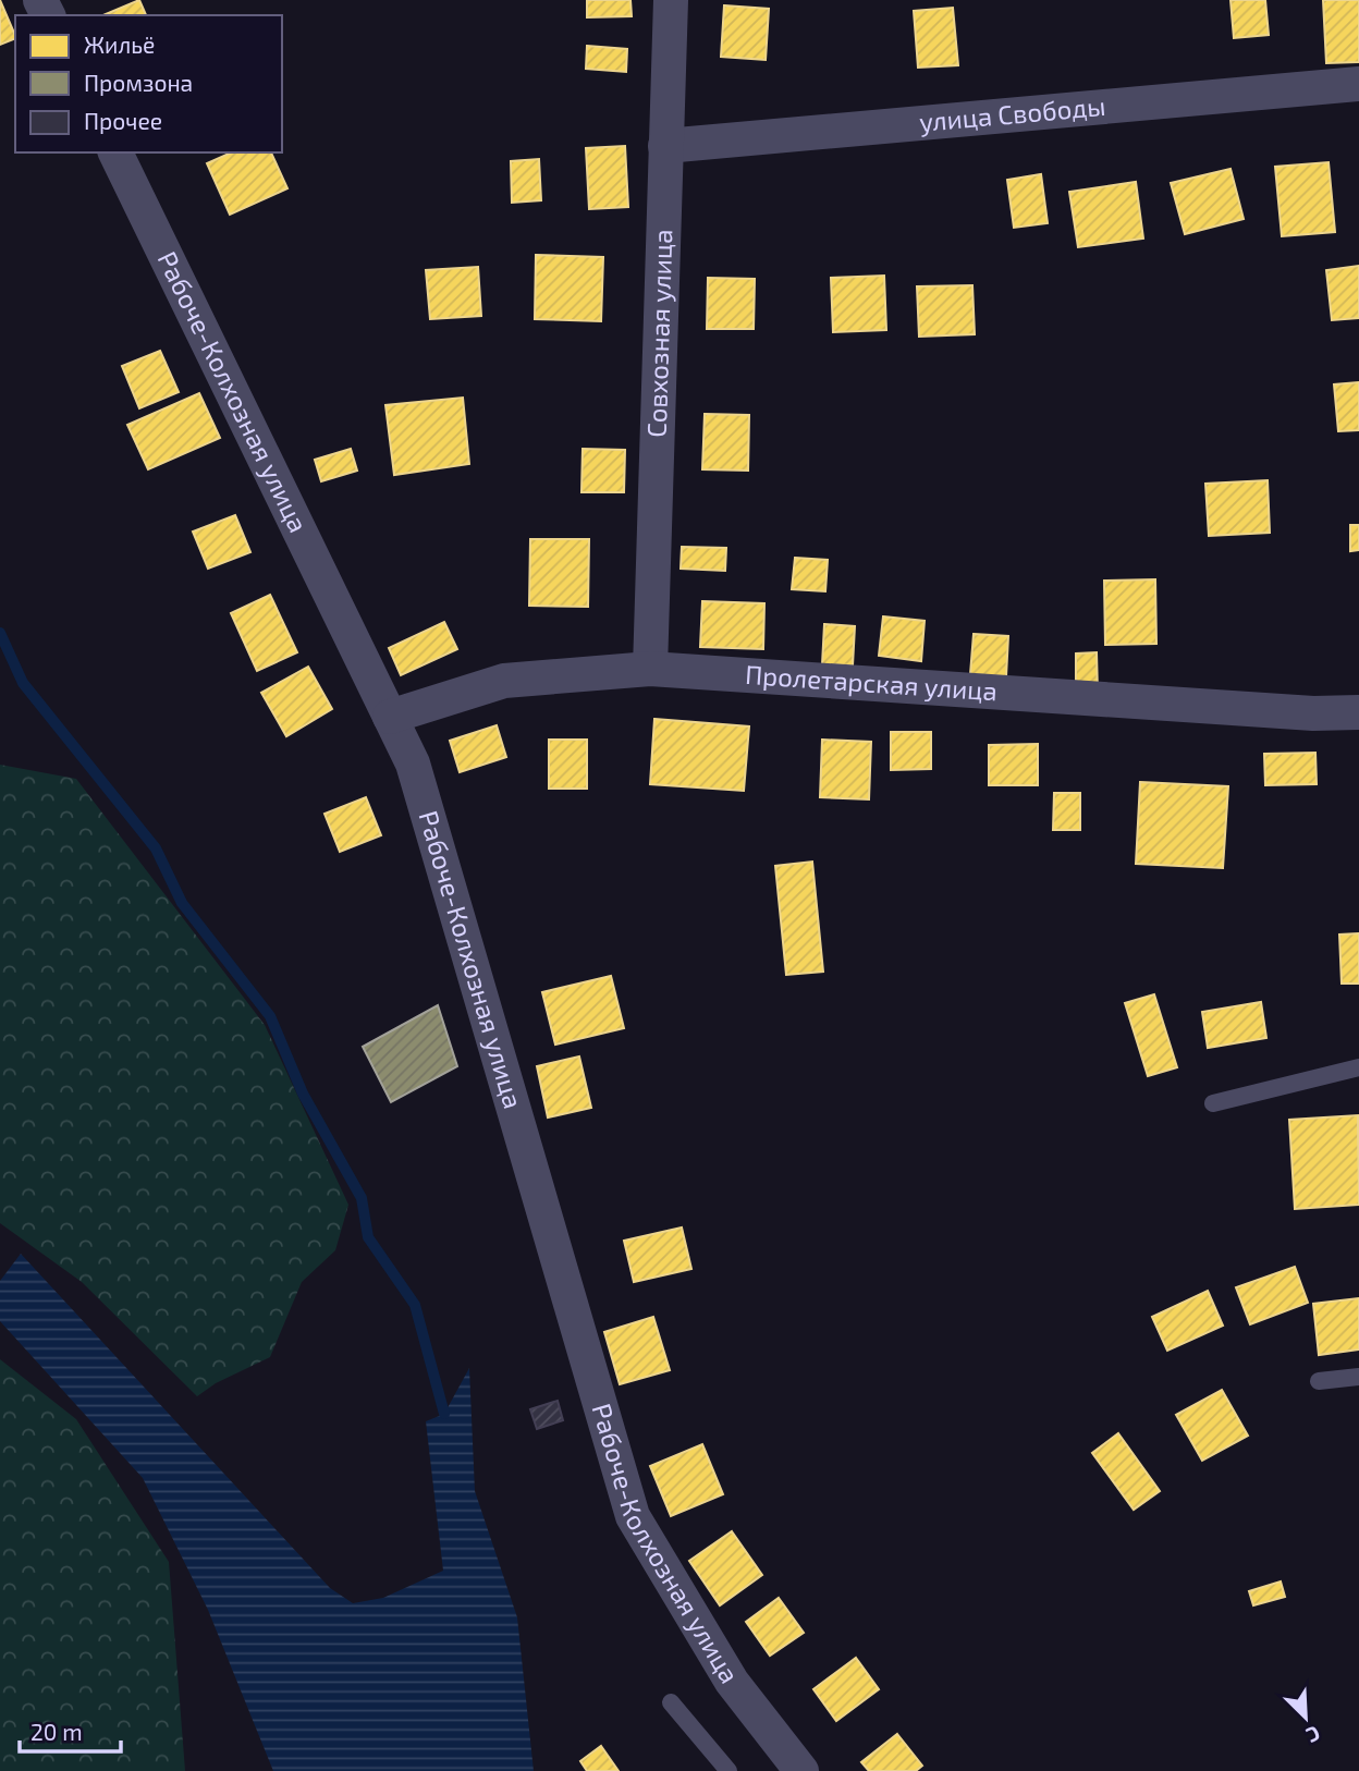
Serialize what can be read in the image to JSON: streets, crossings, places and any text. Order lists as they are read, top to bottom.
{
  "streets": {
    "street": [
      "улица Свободы",
      "Совхозная улица",
      "Рабоче-Колхозная улица",
      "Пролетарская улица"
    ]
  },
  "crossings": [
    ["улица Свободы", "Совхозная улица"],
    ["Совхозная улица", "Пролетарская улица"],
    ["Рабоче-Колхозная улица", "Пролетарская улица"]
  ],
  "legend": ["Жильё", "Промзона", "Прочее"],
  "scale_bar": "20 m",
  "north": "bottom right"
}
